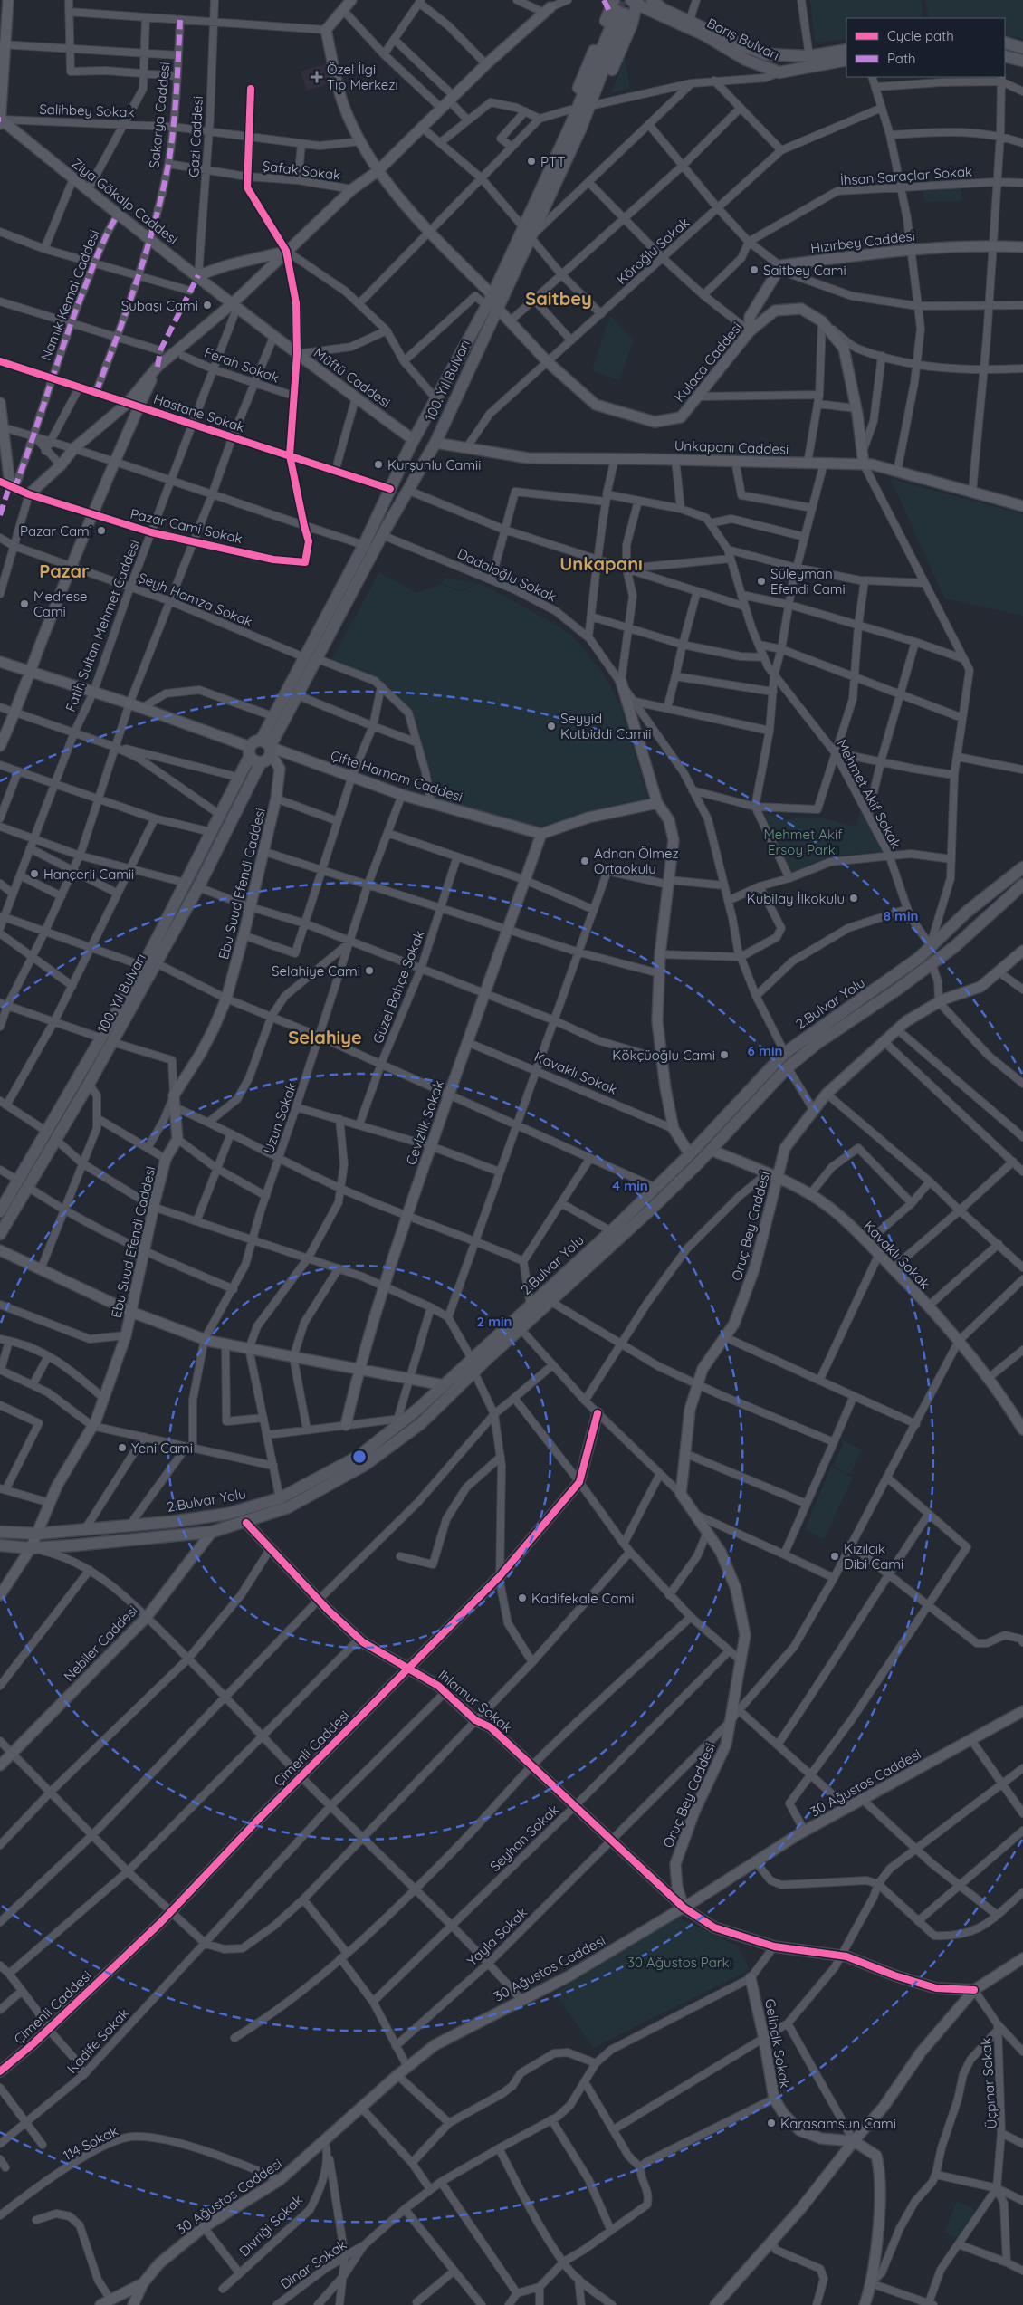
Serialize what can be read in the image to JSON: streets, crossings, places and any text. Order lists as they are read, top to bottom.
{
  "streets": {
    "main road": [
      "Barış Bulvarı",
      "Ziya Gökalp Caddesi",
      "Hızırbey Caddesi",
      "Kulaca Caddesi",
      "Müftü Caddesi",
      "100. Yıl Bulvarı",
      "Unkapanı Caddesi",
      "Çifte Hamam Caddesi",
      "Ebu Suud Efendi Caddesi",
      "2.Bulvar Yolu",
      "Kavaklı Sokak",
      "Cevizlik Sokak",
      "Oruç Bey Caddesi",
      "Nebiler Caddesi",
      "Ihlamur Sokak",
      "Çimenli Caddesi",
      "30 Ağustos Caddesi",
      "Gelincik Sokak"
    ],
    "street": [
      "Salihbey Sokak",
      "Sakarya Caddesi",
      "Gazi Caddesi",
      "Şafak Sokak",
      "İhsan Saraçlar Sokak",
      "Köroğlu Sokak",
      "Namık Kemal Caddesi",
      "Ferah Sokak",
      "Hastane Sokak",
      "Pazar Cami Sokak",
      "Dadaloğlu Sokak",
      "Şeyh Hamza Sokak",
      "Fatih Sultan Mehmet Caddesi",
      "Mehmet Akif Sokak",
      "Güzel Bahçe Sokak",
      "Uzun Sokak",
      "Seyhan Sokak",
      "Yayla Sokak",
      "Kadife Sokak",
      "Üçpınar Sokak",
      "114 Sokak",
      "Divriği Sokak",
      "Dinar Sokak"
    ]
  },
  "crossings": [
    ["Salihbey Sokak", "Sakarya Caddesi"],
    ["Salihbey Sokak", "Gazi Caddesi"],
    ["Salihbey Sokak", "Ziya Gökalp Caddesi"],
    ["Sakarya Caddesi", "Şafak Sokak"],
    ["Sakarya Caddesi", "Ziya Gökalp Caddesi"],
    ["Sakarya Caddesi", "Hastane Sokak"],
    ["Gazi Caddesi", "Şafak Sokak"],
    ["Gazi Caddesi", "Ziya Gökalp Caddesi"],
    ["Ziya Gökalp Caddesi", "Namık Kemal Caddesi"],
    ["Ziya Gökalp Caddesi", "Müftü Caddesi"],
    ["Ziya Gökalp Caddesi", "Fatih Sultan Mehmet Caddesi"],
    ["Köroğlu Sokak", "Kulaca Caddesi"],
    ["Köroğlu Sokak", "Unkapanı Caddesi"],
    ["Namık Kemal Caddesi", "Hastane Sokak"],
    ["Namık Kemal Caddesi", "Pazar Cami Sokak"],
    ["Kulaca Caddesi", "100. Yıl Bulvarı"],
    ["Kulaca Caddesi", "Unkapanı Caddesi"],
    ["Ferah Sokak", "Fatih Sultan Mehmet Caddesi"],
    ["Müftü Caddesi", "100. Yıl Bulvarı"],
    ["Müftü Caddesi", "Fatih Sultan Mehmet Caddesi"],
    ["100. Yıl Bulvarı", "Hastane Sokak"],
    ["100. Yıl Bulvarı", "Unkapanı Caddesi"],
    ["100. Yıl Bulvarı", "Dadaloğlu Sokak"],
    ["100. Yıl Bulvarı", "Şeyh Hamza Sokak"],
    ["100. Yıl Bulvarı", "Çifte Hamam Caddesi"],
    ["100. Yıl Bulvarı", "Ebu Suud Efendi Caddesi"],
    ["Hastane Sokak", "Fatih Sultan Mehmet Caddesi"],
    ["Pazar Cami Sokak", "Fatih Sultan Mehmet Caddesi"],
    ["Dadaloğlu Sokak", "2.Bulvar Yolu"],
    ["Şeyh Hamza Sokak", "Fatih Sultan Mehmet Caddesi"],
    ["Çifte Hamam Caddesi", "Ebu Suud Efendi Caddesi"],
    ["Çifte Hamam Caddesi", "Uzun Sokak"],
    ["Çifte Hamam Caddesi", "Cevizlik Sokak"],
    ["Mehmet Akif Sokak", "2.Bulvar Yolu"],
    ["Ebu Suud Efendi Caddesi", "2.Bulvar Yolu"],
    ["2.Bulvar Yolu", "Kavaklı Sokak"],
    ["2.Bulvar Yolu", "Nebiler Caddesi"],
    ["2.Bulvar Yolu", "Ihlamur Sokak"],
    ["Kavaklı Sokak", "Cevizlik Sokak"],
    ["Kavaklı Sokak", "Oruç Bey Caddesi"],
    ["Kavaklı Sokak", "Yayla Sokak"],
    ["Oruç Bey Caddesi", "Ihlamur Sokak"],
    ["Oruç Bey Caddesi", "30 Ağustos Caddesi"],
    ["Oruç Bey Caddesi", "Yayla Sokak"],
    ["Ihlamur Sokak", "Çimenli Caddesi"],
    ["Ihlamur Sokak", "30 Ağustos Caddesi"],
    ["Ihlamur Sokak", "Seyhan Sokak"],
    ["Ihlamur Sokak", "Yayla Sokak"],
    ["Ihlamur Sokak", "Kadife Sokak"],
    ["Ihlamur Sokak", "Üçpınar Sokak"],
    ["30 Ağustos Caddesi", "114 Sokak"],
    ["30 Ağustos Caddesi", "Divriği Sokak"]
  ],
  "districts": [
    "Saitbey",
    "Unkapanı",
    "Pazar",
    "Selahiye"
  ],
  "parks": ["Mehmet Akif Ersoy Parkı", "30 Ağustos Parkı"],
  "places": {
    "health": ["Özel İlgi Tıp Merkezi"],
    "other": [
      "PTT",
      "Saitbey Cami",
      "Subaşı Cami",
      "Kurşunlu Camii",
      "Pazar Cami",
      "Süleyman Efendi Cami",
      "Medrese Cami",
      "Seyyid Kutbiddi Camii",
      "Adnan Ölmez Ortaokulu",
      "Hançerli Camii",
      "Kubilay İlkokulu",
      "Selahiye Cami",
      "Kökçüoğlu Cami",
      "Yeni Cami",
      "Kızılcık Dibi Cami",
      "Kadifekale Cami",
      "Karasamsun Cami"
    ]
  },
  "legend": ["Cycle path", "Path"],
  "rings": [
    "8 min",
    "6 min",
    "4 min",
    "2 min"
  ]
}
